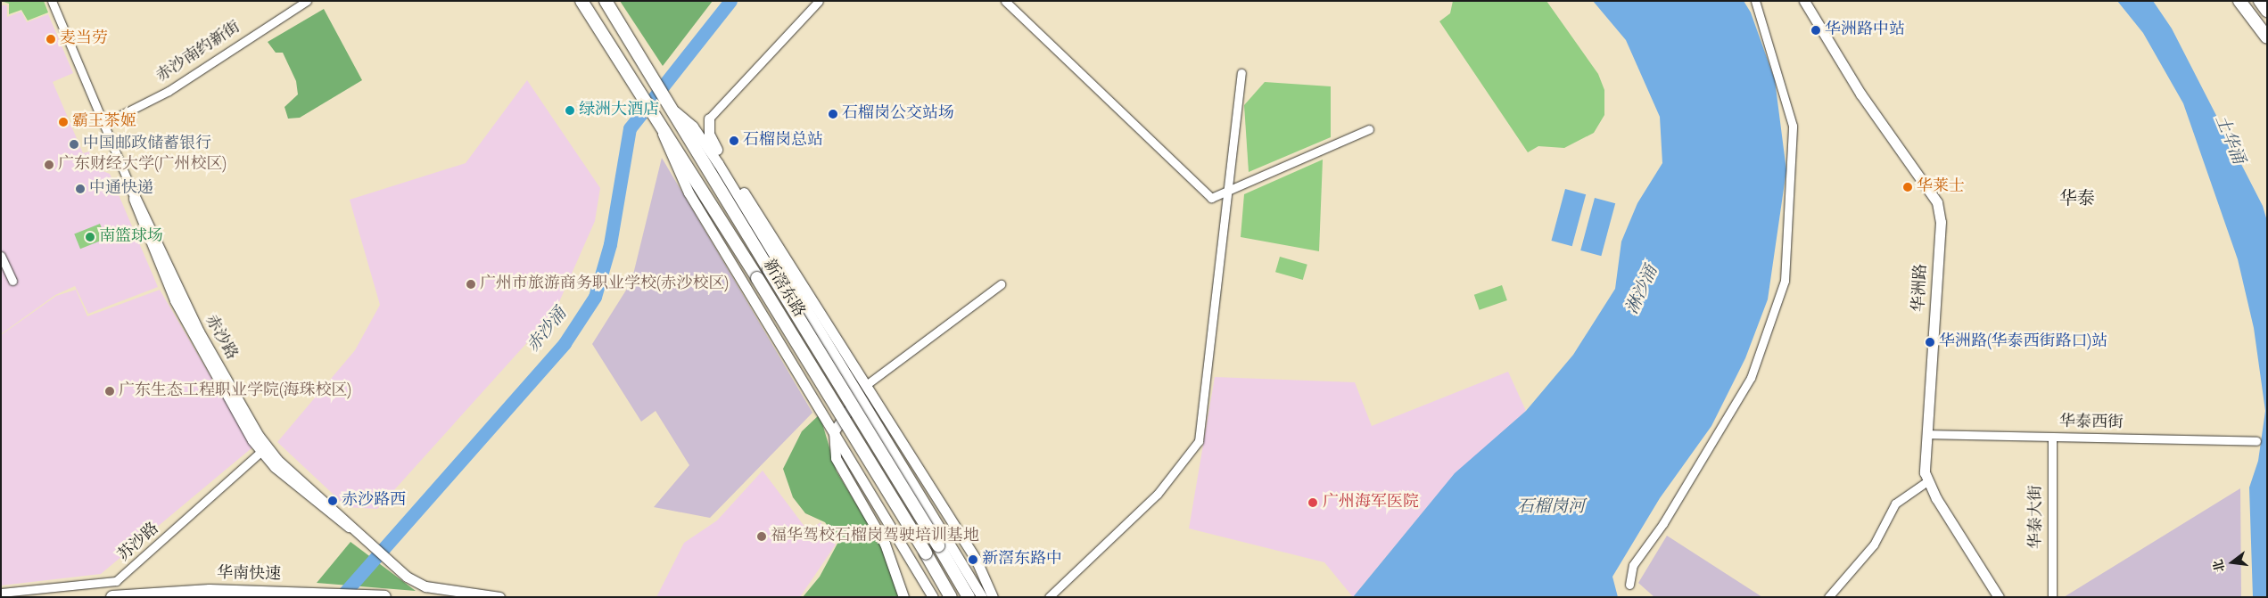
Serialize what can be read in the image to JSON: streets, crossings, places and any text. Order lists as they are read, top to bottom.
{
  "streets": {
    "highway": ["新滘东路", "华南快速"],
    "main road": ["华洲路", "赤沙路"],
    "street": [
      "赤沙南约新街",
      "华泰西街",
      "华泰大街",
      "苏沙路"
    ]
  },
  "crossings": [
    ["赤沙南约新街", "赤沙路"],
    ["华洲路", "华泰西街"],
    ["赤沙路", "苏沙路"],
    ["华泰西街", "华泰大街"]
  ],
  "districts": ["华泰"],
  "water": [
    "土华涌",
    "淋沙涌",
    "赤沙涌",
    "石榴岗河"
  ],
  "places": [
    "华洲路中站",
    "麦当劳",
    "绿洲大酒店",
    "石榴岗公交站场",
    "霸王茶姬",
    "石榴岗总站",
    "中国邮政储蓄银行",
    "广东财经大学(广州校区)",
    "华莱士",
    "中通快递",
    "南篮球场",
    "广州市旅游商务职业学校(赤沙校区)",
    "华洲路(华泰西街路口)站",
    "广东生态工程职业学院(海珠校区)",
    "赤沙路西",
    "广州海军医院",
    "福华驾校石榴岗驾驶培训基地",
    "新滘东路中"
  ],
  "north": "left"
}
